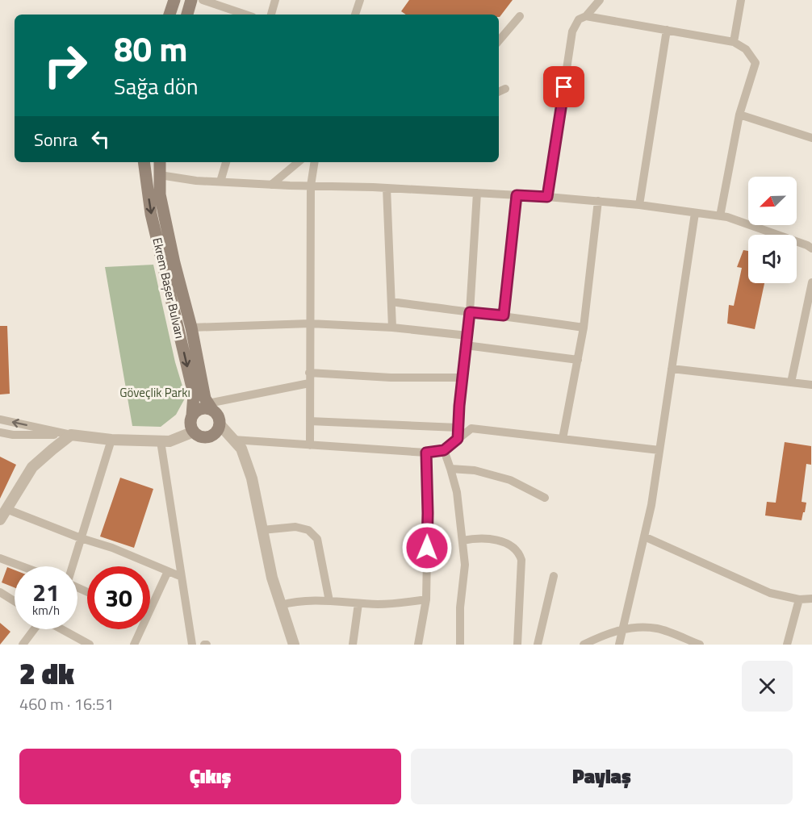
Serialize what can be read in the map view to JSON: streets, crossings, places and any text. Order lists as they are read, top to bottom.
{
  "streets": {
    "main road": ["Ekrem Başer Bulvarı"]
  },
  "parks": ["Göveçlik Parkı"],
  "north": "bottom left",
  "page": {
    "turn": ["80 m", "Sağa dön"],
    "then": "Sonra",
    "speed": "21 km/h",
    "limit": "30",
    "heading": ["2 dk", "460 m · 16:51"],
    "buttons": ["Çıkış", "Paylaş"]
  }
}
